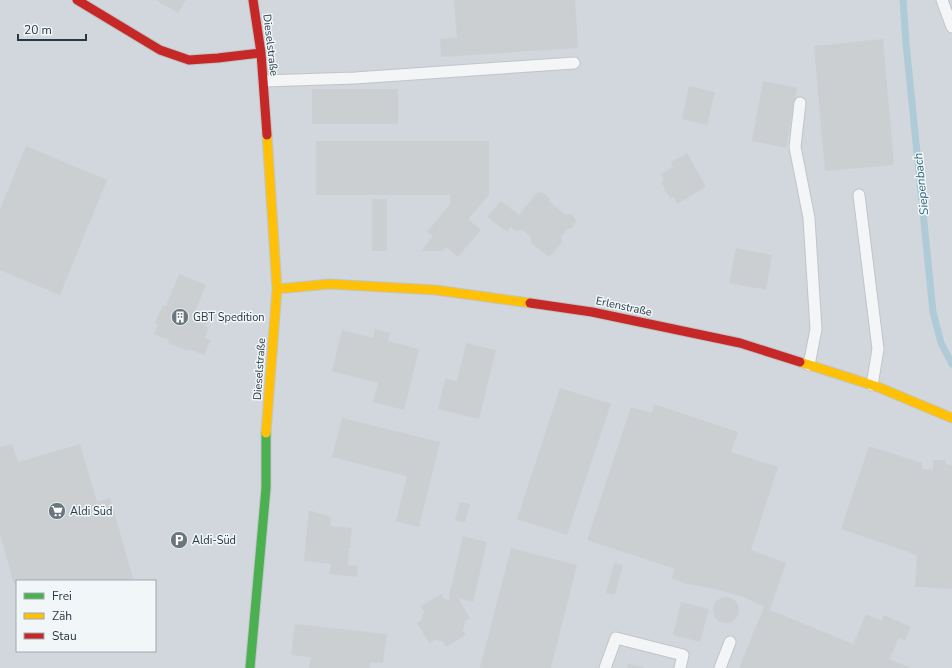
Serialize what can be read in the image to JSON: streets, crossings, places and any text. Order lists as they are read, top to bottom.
{
  "streets": {
    "street": ["Dieselstraße", "Erlenstraße"]
  },
  "crossings": [
    ["Dieselstraße", "Erlenstraße"]
  ],
  "water": ["Siepenbach"],
  "places": {
    "building": ["GBT Spedition"],
    "supermarket": ["Aldi Süd"],
    "parking": ["Aldi-Süd"]
  },
  "legend": ["Frei", "Zäh", "Stau"],
  "scale_bar": "20 m"
}
